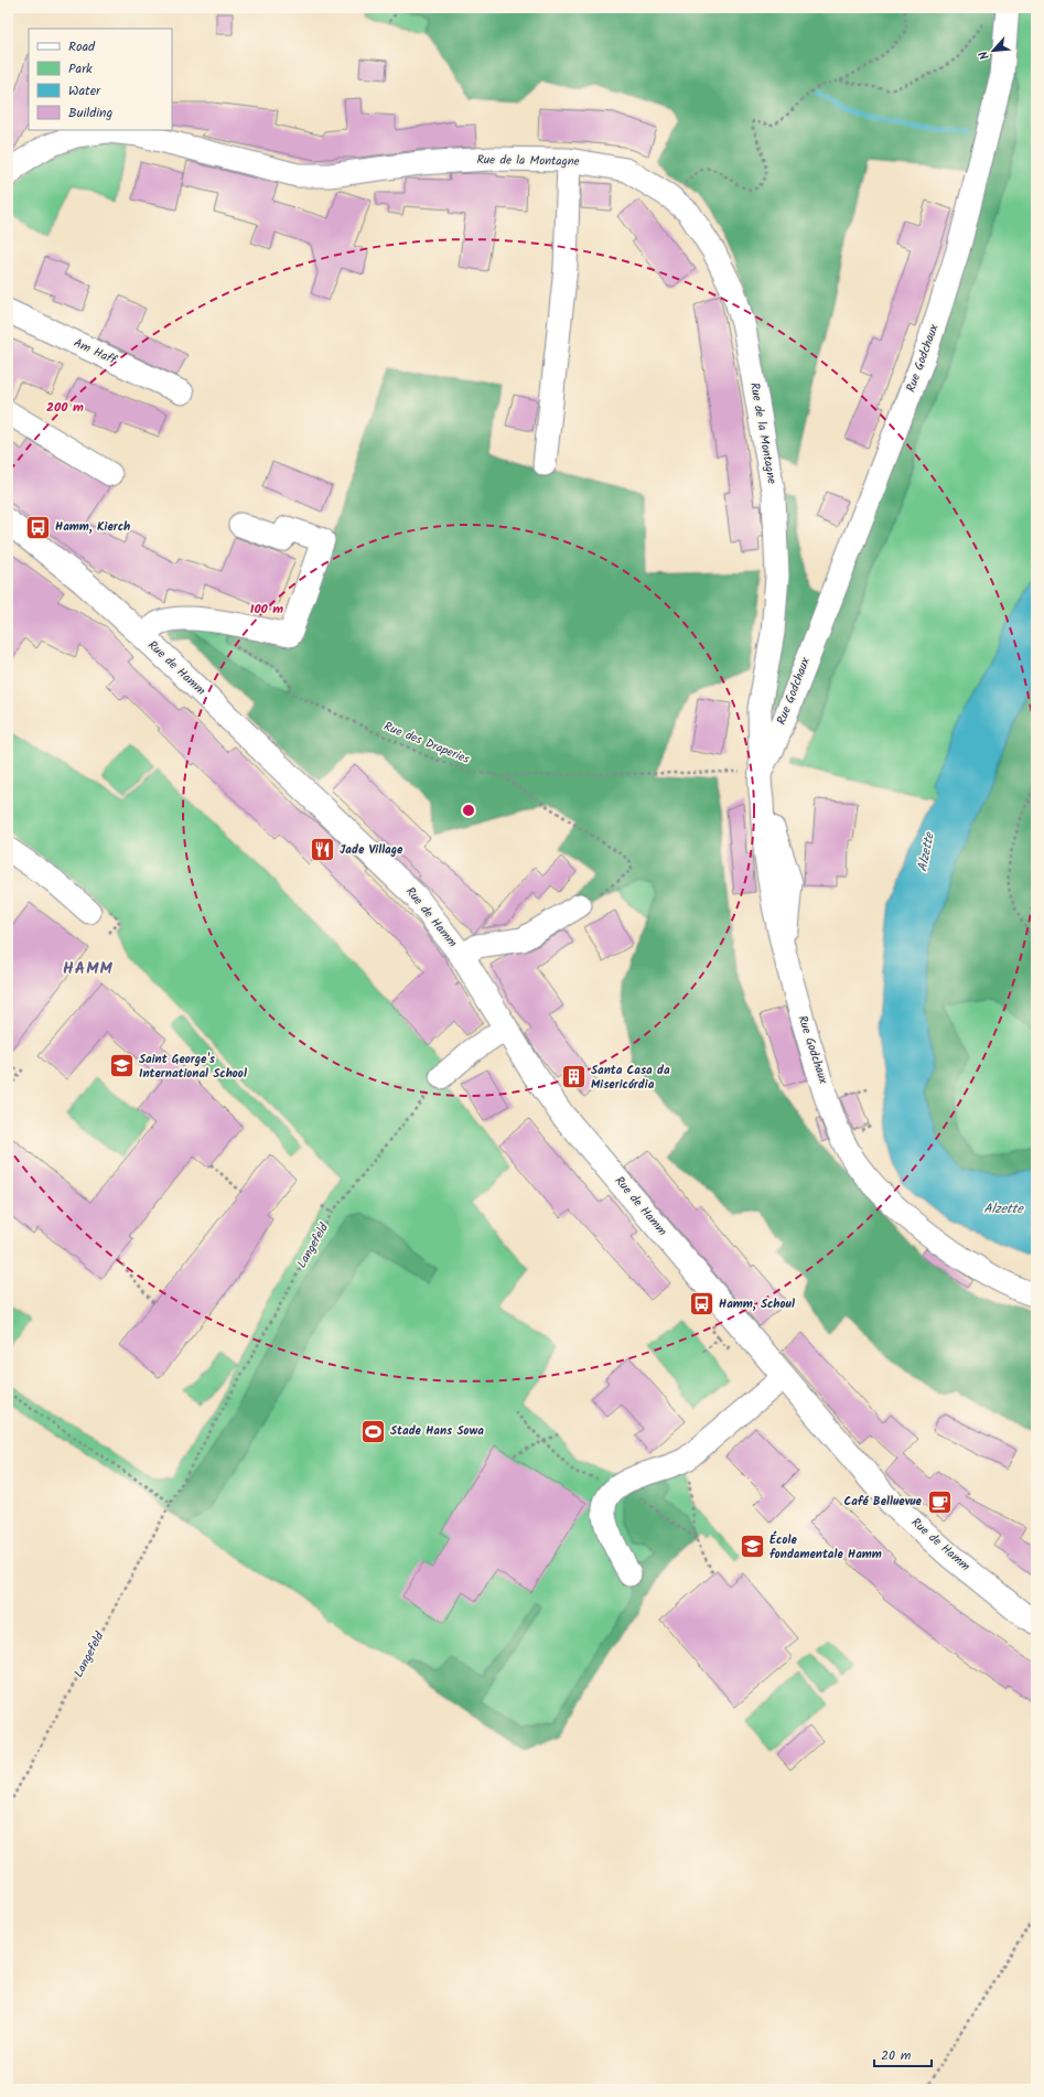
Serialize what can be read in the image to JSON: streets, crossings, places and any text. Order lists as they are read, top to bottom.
{
  "streets": {
    "main road": ["Rue de Hamm"],
    "street": ["Rue de la Montagne", "Am Haff", "Rue Godchaux"],
    "path": ["Rue des Draperies", "Langefeld"]
  },
  "crossings": [
    ["Rue de la Montagne", "Rue Godchaux"],
    ["Rue de la Montagne", "Rue des Draperies"],
    ["Rue Godchaux", "Rue des Draperies"]
  ],
  "districts": ["HAMM"],
  "water": ["Alzette"],
  "places": {
    "bus stop": ["Hamm, Kierch", "Hamm, Schoul"],
    "restaurant": ["Jade Village"],
    "school or university": ["Saint George's International School", "École fondamentale Hamm"],
    "building": ["Santa Casa da Misericórdia"],
    "sports": ["Stade Hans Sowa"],
    "cafe": ["Café Belluevue"]
  },
  "legend": [
    "Road",
    "Park",
    "Water",
    "Building"
  ],
  "scale_bar": "20 m",
  "north": "bottom left",
  "rings": ["200 m", "100 m"]
}
